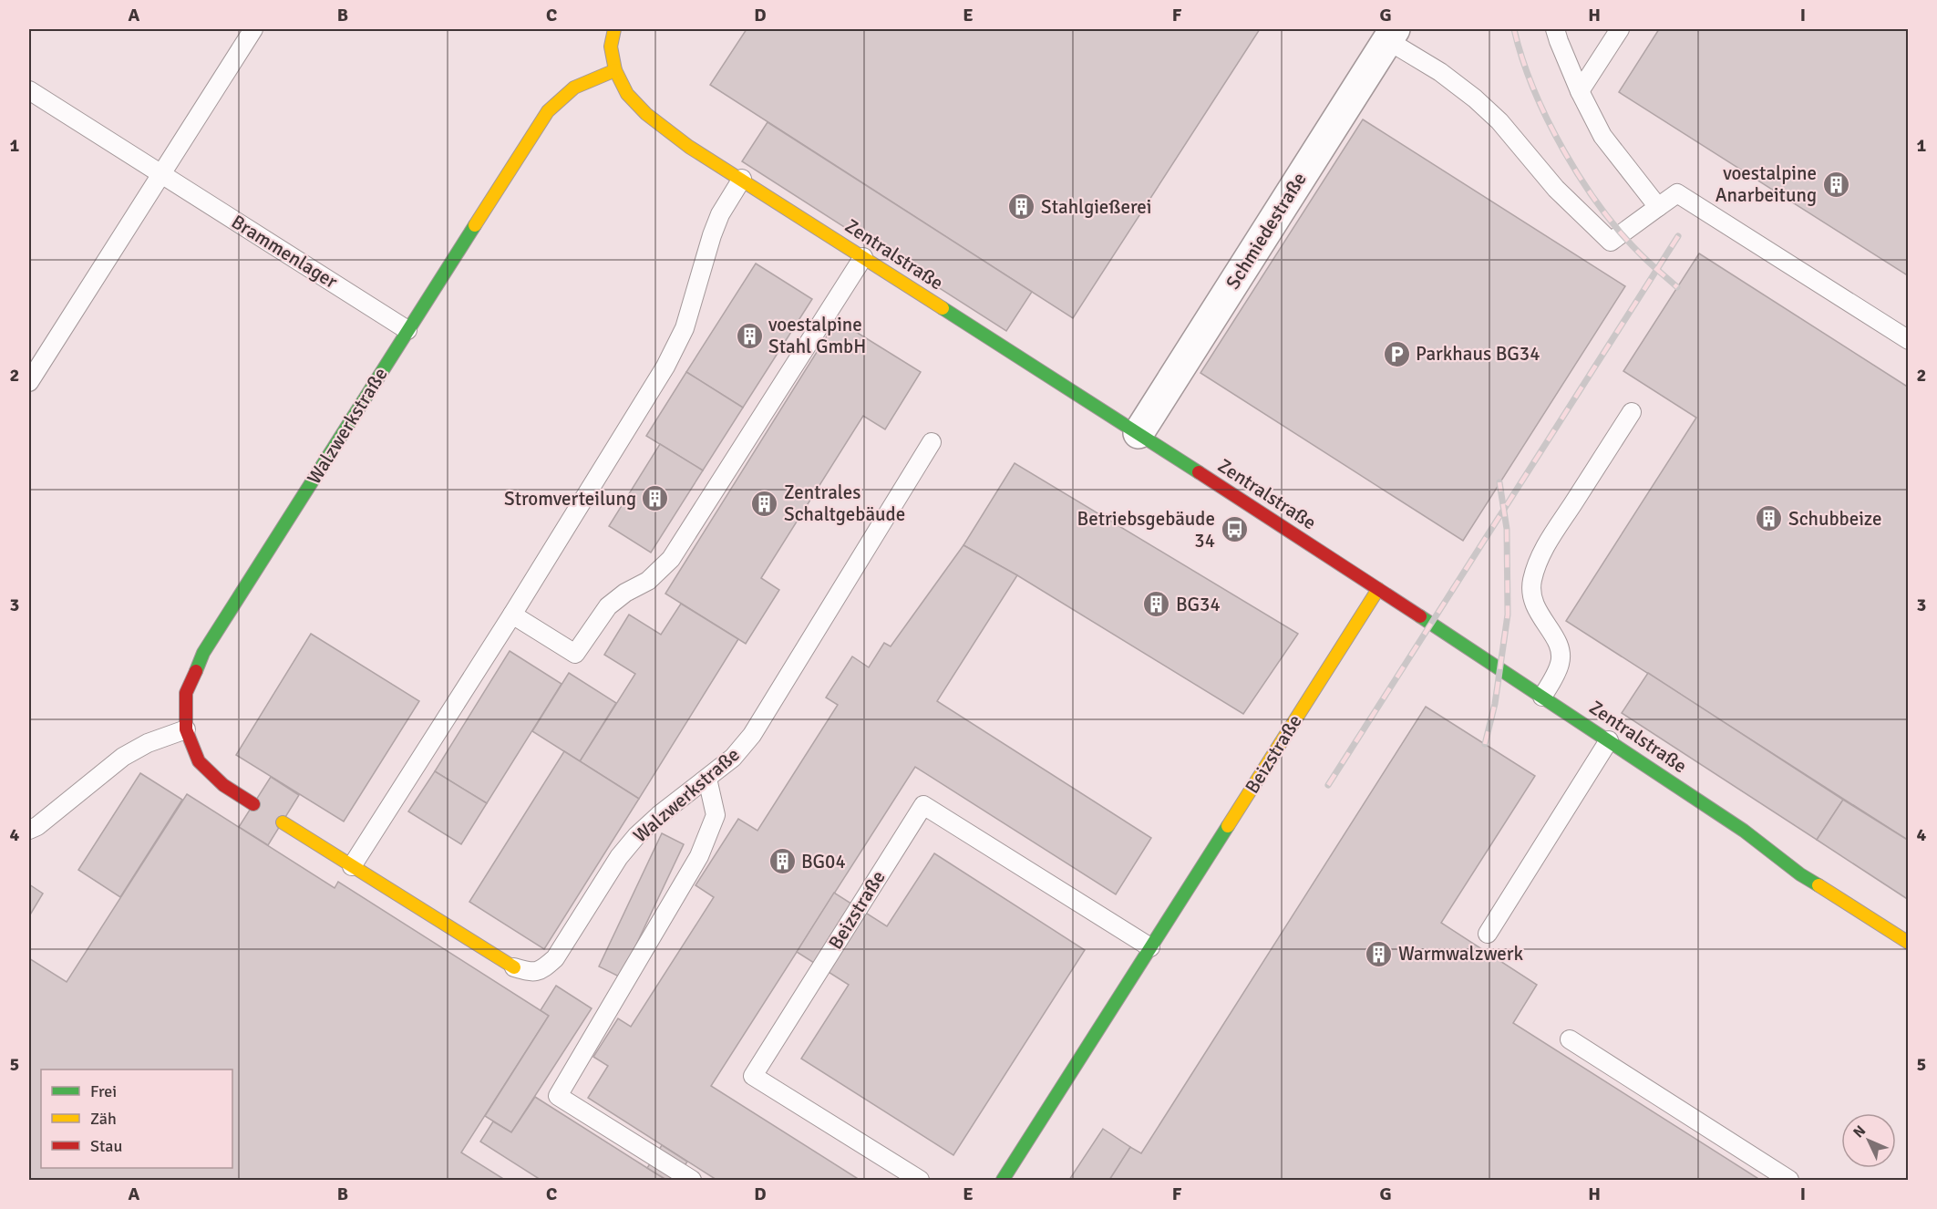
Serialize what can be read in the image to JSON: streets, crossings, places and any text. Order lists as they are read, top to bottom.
{
  "streets": {
    "street": [
      "Schmiedestraße",
      "Zentralstraße",
      "Walzwerkstraße",
      "Beizstraße"
    ],
    "lane": ["Brammenlager"]
  },
  "crossings": [
    ["Schmiedestraße", "Zentralstraße"],
    ["Brammenlager", "Walzwerkstraße"],
    ["Zentralstraße", "Walzwerkstraße"],
    ["Zentralstraße", "Beizstraße"]
  ],
  "places": {
    "building": [
      "voestalpine Anarbeitung",
      "Stahlgießerei",
      "voestalpine Stahl GmbH",
      "Stromverteilung",
      "Zentrales Schaltgebäude",
      "Schubbeize",
      "BG34",
      "BG04",
      "Warmwalzwerk"
    ],
    "parking": ["Parkhaus BG34"],
    "bus stop": ["Betriebsgebäude 34"]
  },
  "legend": ["Frei", "Zäh", "Stau"],
  "north": "top left",
  "grid": {
    "columns": [
      "A",
      "B",
      "C",
      "D",
      "E",
      "F",
      "G",
      "H",
      "I"
    ],
    "rows": [
      "1",
      "2",
      "3",
      "4",
      "5"
    ]
  }
}
